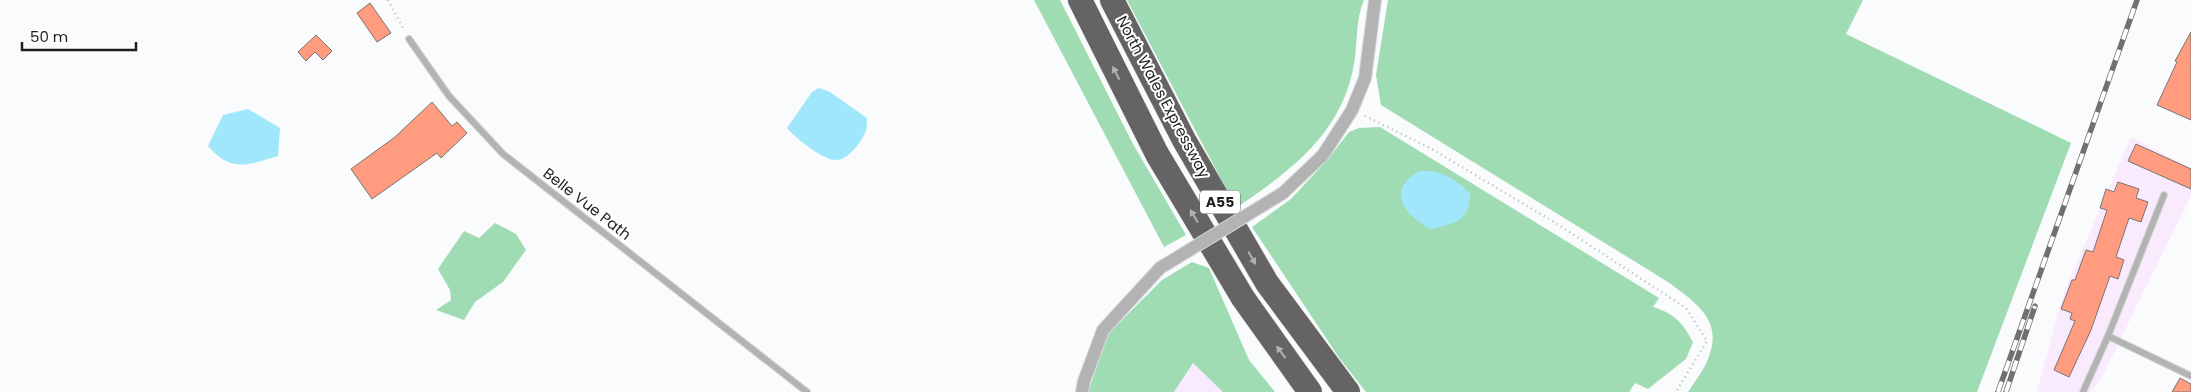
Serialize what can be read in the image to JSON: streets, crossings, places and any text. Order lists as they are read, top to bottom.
{
  "streets": {
    "highway": ["North Wales Expressway", "A55"],
    "lane": ["Belle Vue Path"]
  },
  "scale_bar": "50 m"
}
